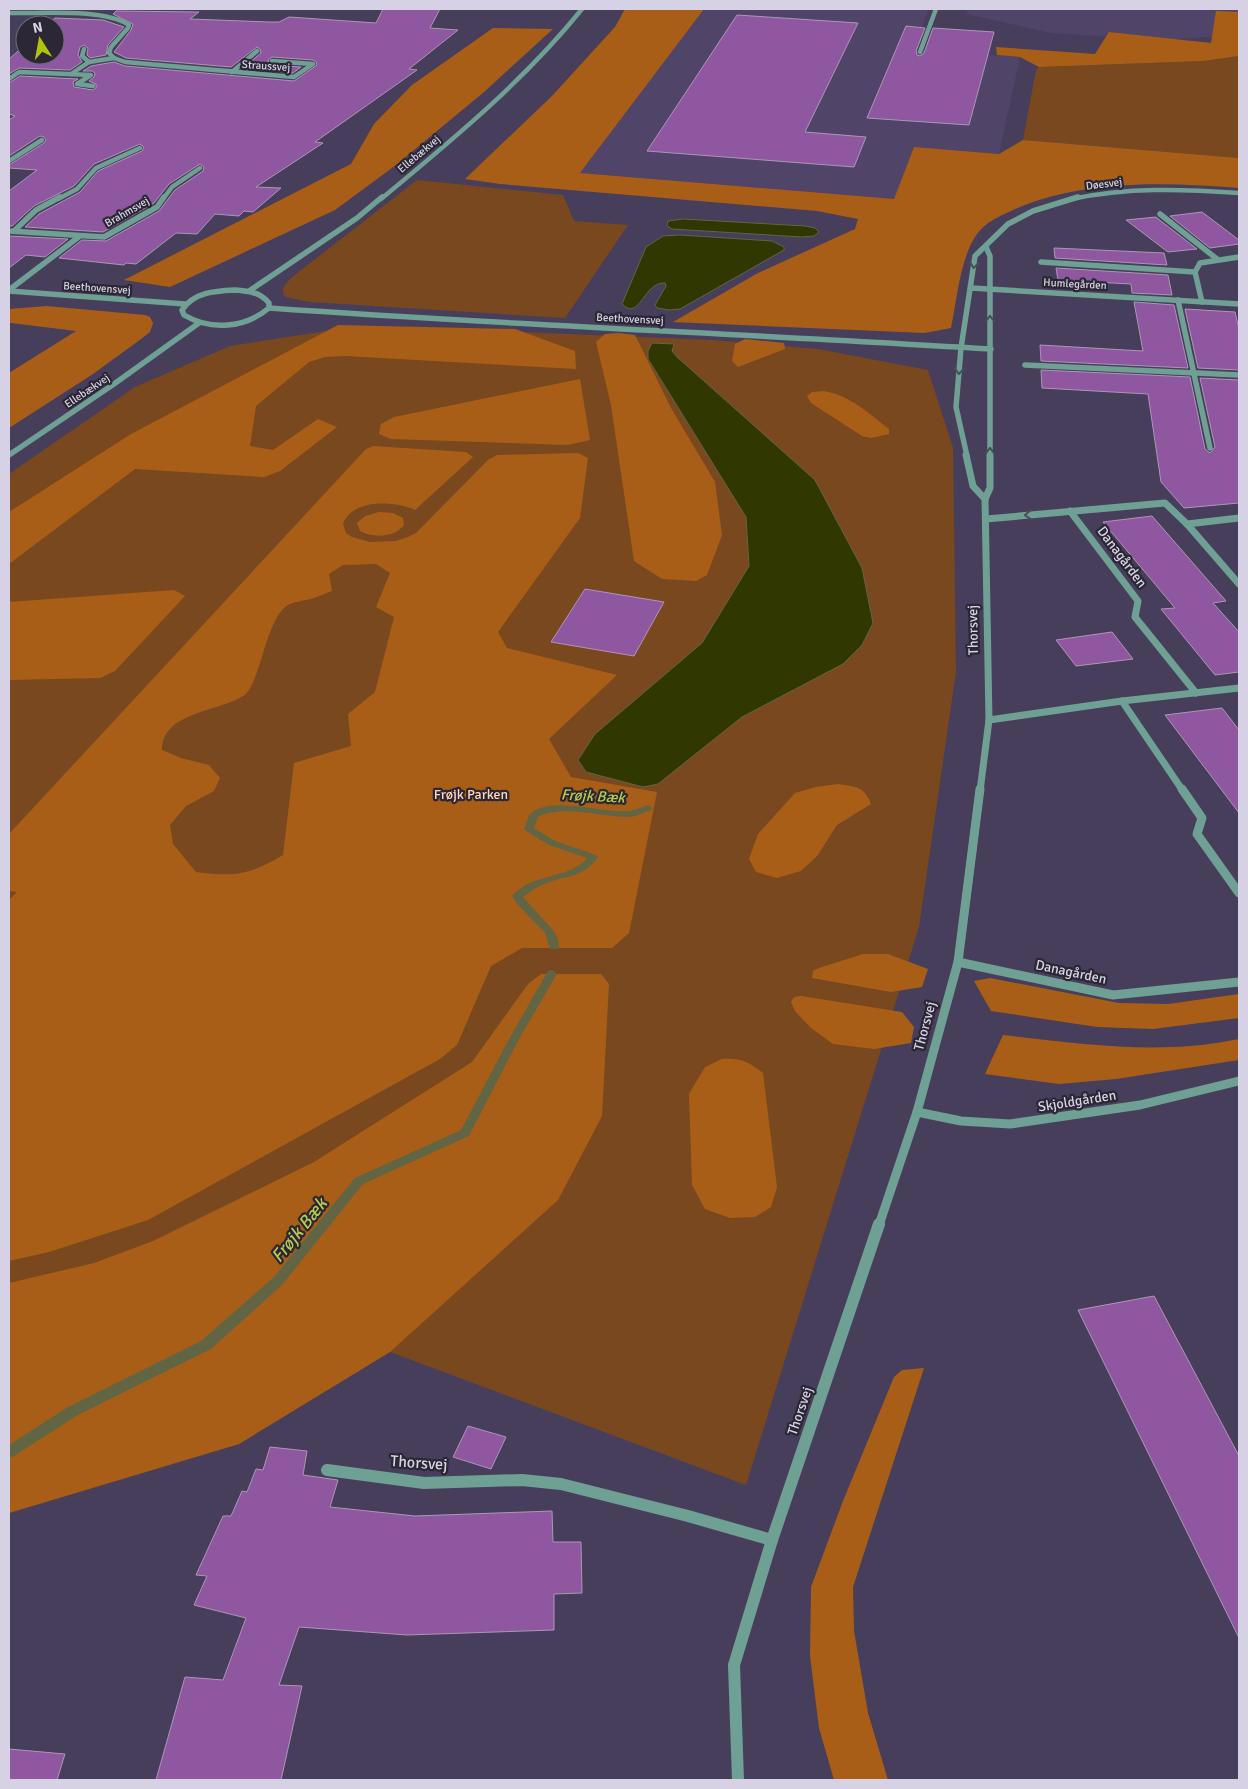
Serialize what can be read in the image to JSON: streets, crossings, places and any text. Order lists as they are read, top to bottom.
{
  "streets": {
    "street": [
      "Straussvej",
      "Ellebækvej",
      "Døesvej",
      "Brahmsvej",
      "Humlegården",
      "Beethovensvej",
      "Danagården",
      "Thorsvej",
      "Skjoldgården"
    ]
  },
  "crossings": [
    ["Døesvej", "Humlegården"],
    ["Humlegården", "Thorsvej"],
    ["Beethovensvej", "Thorsvej"],
    ["Danagården", "Thorsvej"],
    ["Thorsvej", "Skjoldgården"]
  ],
  "water": ["Frøjk Bæk"],
  "parks": ["Frøjk Parken"],
  "north": "top"
}
